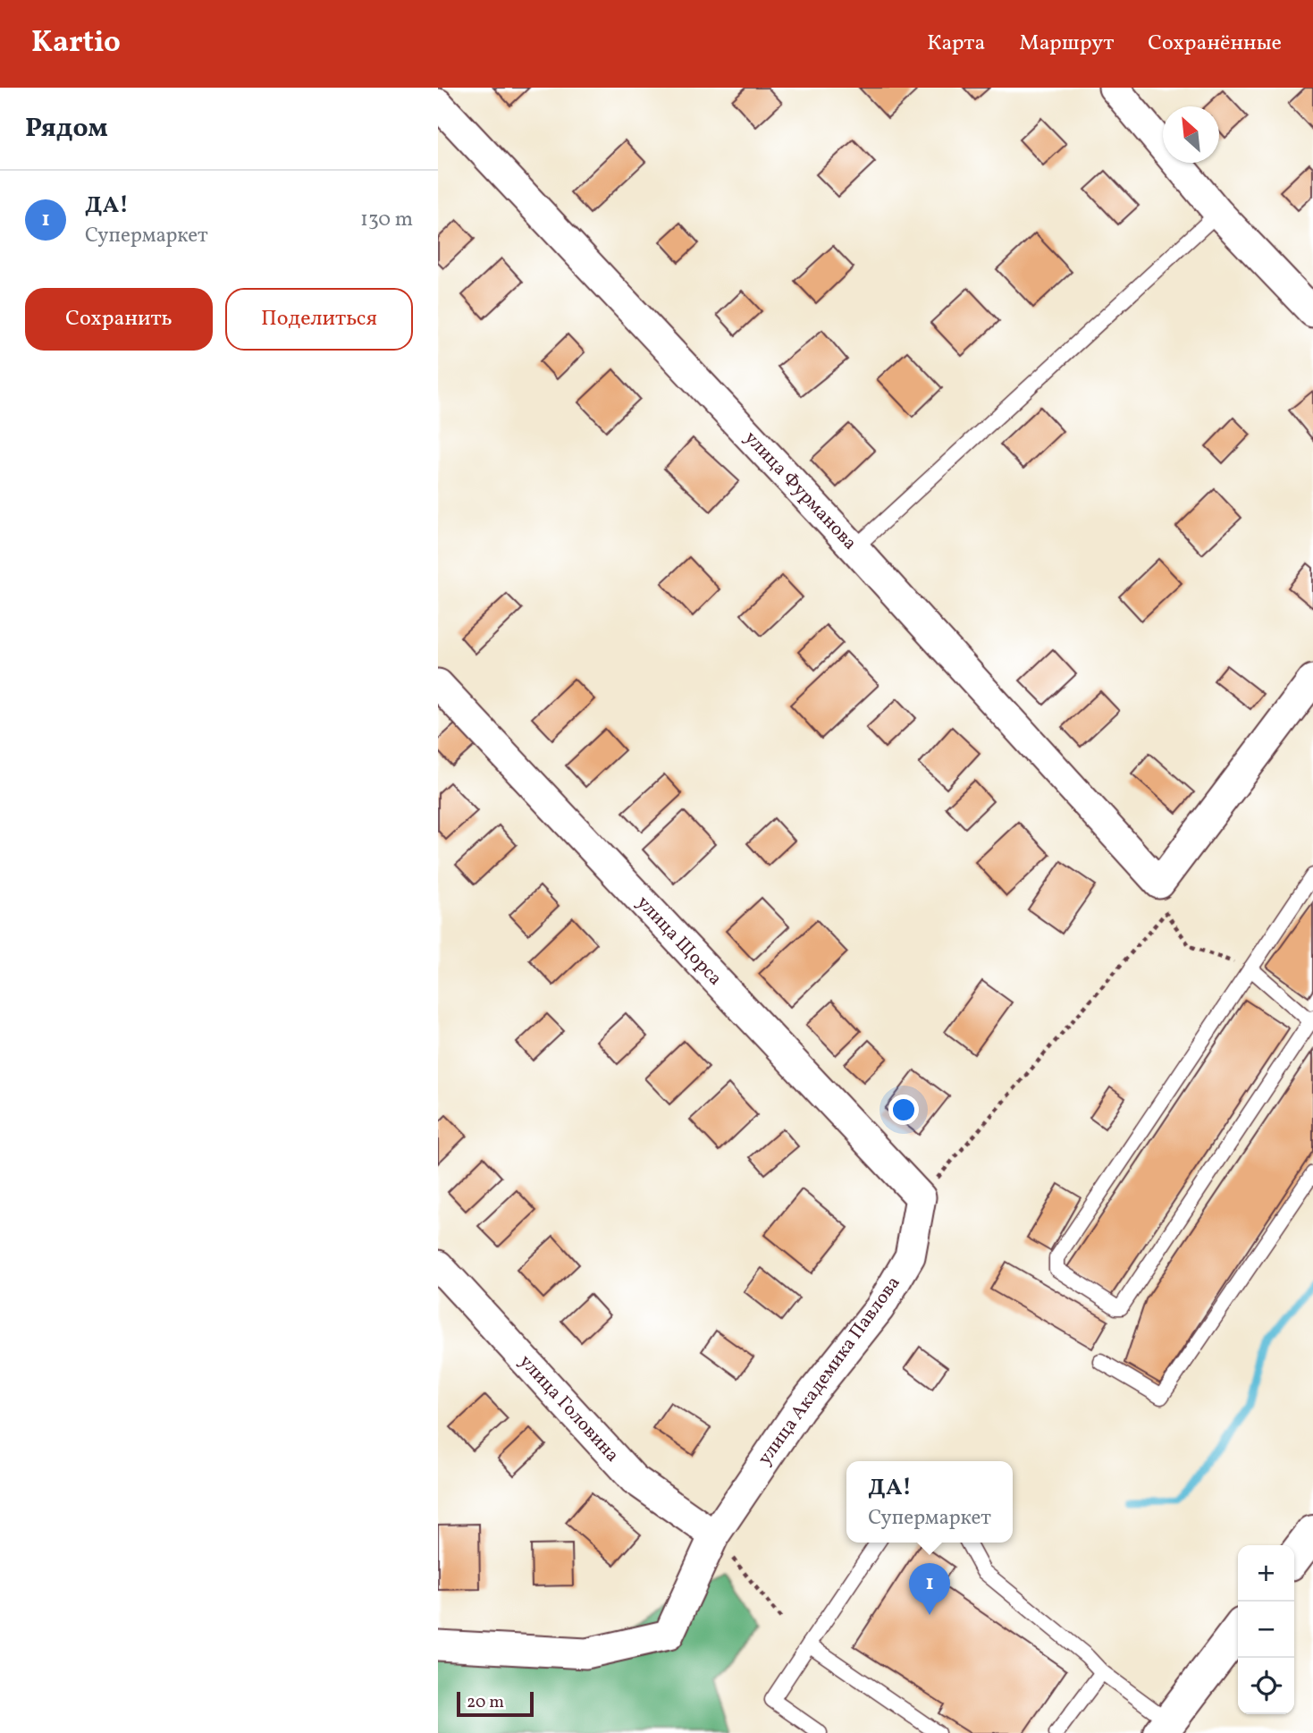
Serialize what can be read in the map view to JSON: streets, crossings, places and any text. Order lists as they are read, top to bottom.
{
  "streets": {
    "street": [
      "улица Фурманова",
      "улица Щорса",
      "улица Академика Павлова",
      "улица Головина"
    ]
  },
  "crossings": [
    ["улица Щорса", "улица Академика Павлова"],
    ["улица Академика Павлова", "улица Головина"]
  ],
  "scale_bar": "20 m",
  "north": "top left",
  "page": {
    "header": "Kartio",
    "nav": ["Карта", "Маршрут", "Сохранённые"],
    "heading": "Рядом",
    "list": [
      {
        "mark": "1",
        "name": "ДА!",
        "note": "Супермаркет",
        "value": "130 m"
      }
    ],
    "buttons": ["Сохранить", "Поделиться"],
    "popup": ["ДА!", "Супермаркет"],
    "map_buttons": ["+", "−"],
    "pins": "1",
    "scale": "20 m"
  }
}
